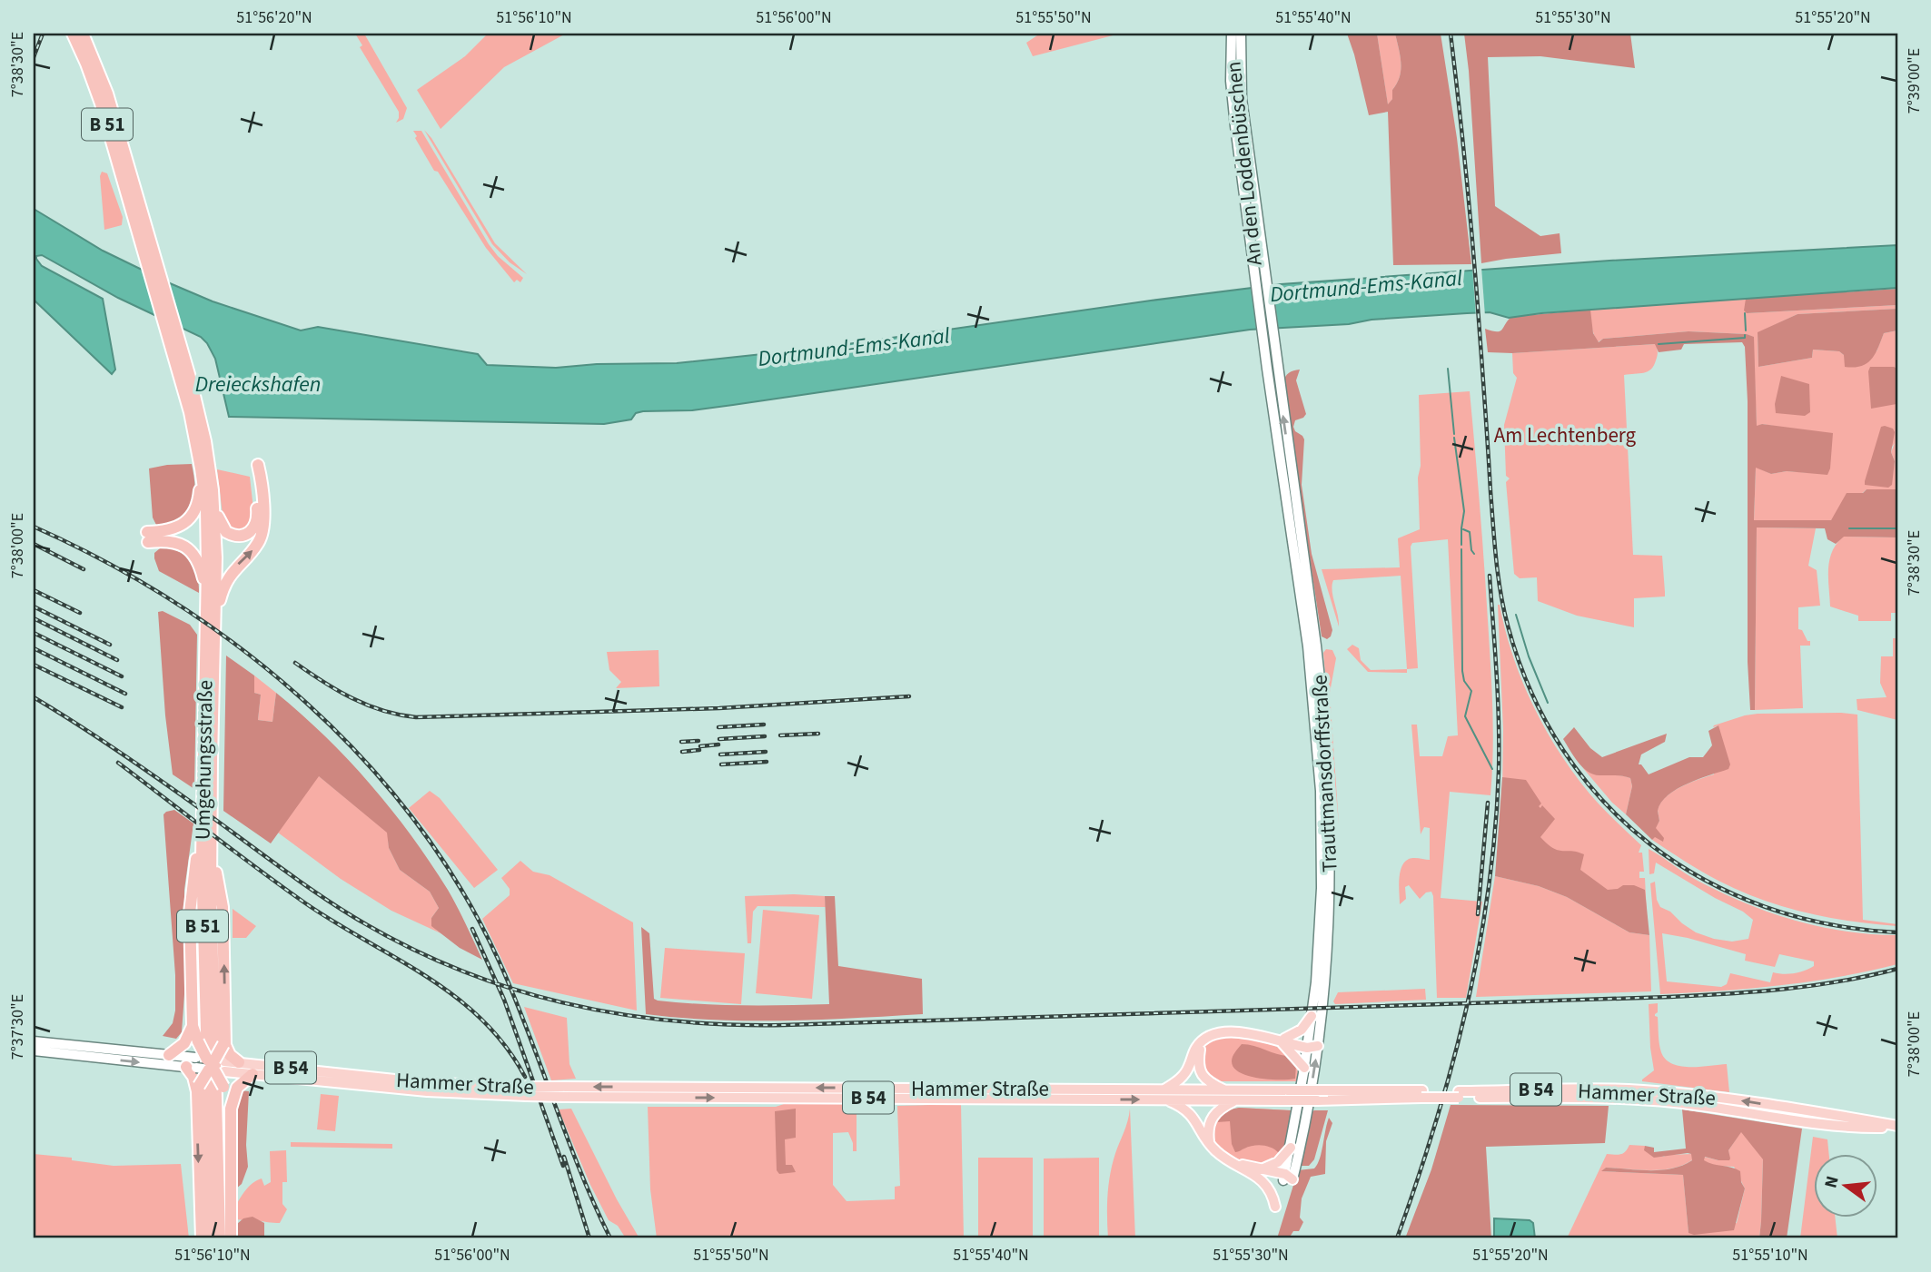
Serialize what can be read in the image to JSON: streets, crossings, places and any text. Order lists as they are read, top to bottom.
{
  "streets": {
    "highway": ["B 51", "Umgehungsstraße"],
    "main road": [
      "An den Loddenbüschen",
      "Trauttmansdorffstraße",
      "B 54",
      "Hammer Straße"
    ]
  },
  "crossings": [
    ["B 51", "Umgehungsstraße"],
    ["An den Loddenbüschen", "Trauttmansdorffstraße"]
  ],
  "water": ["Dortmund-Ems-Kanal", "Dreieckshafen"],
  "parks": ["Am Lechtenberg"],
  "north": "left",
  "coordinates": [
    "51°56'20\"N",
    "51°56'10\"N",
    "51°56'00\"N",
    "51°55'50\"N",
    "51°55'40\"N",
    "51°55'30\"N",
    "51°55'20\"N",
    "7°38'30\"E",
    "7°39'00\"E",
    "7°38'00\"E",
    "7°37'30\"E",
    "51°55'10\"N"
  ]
}
